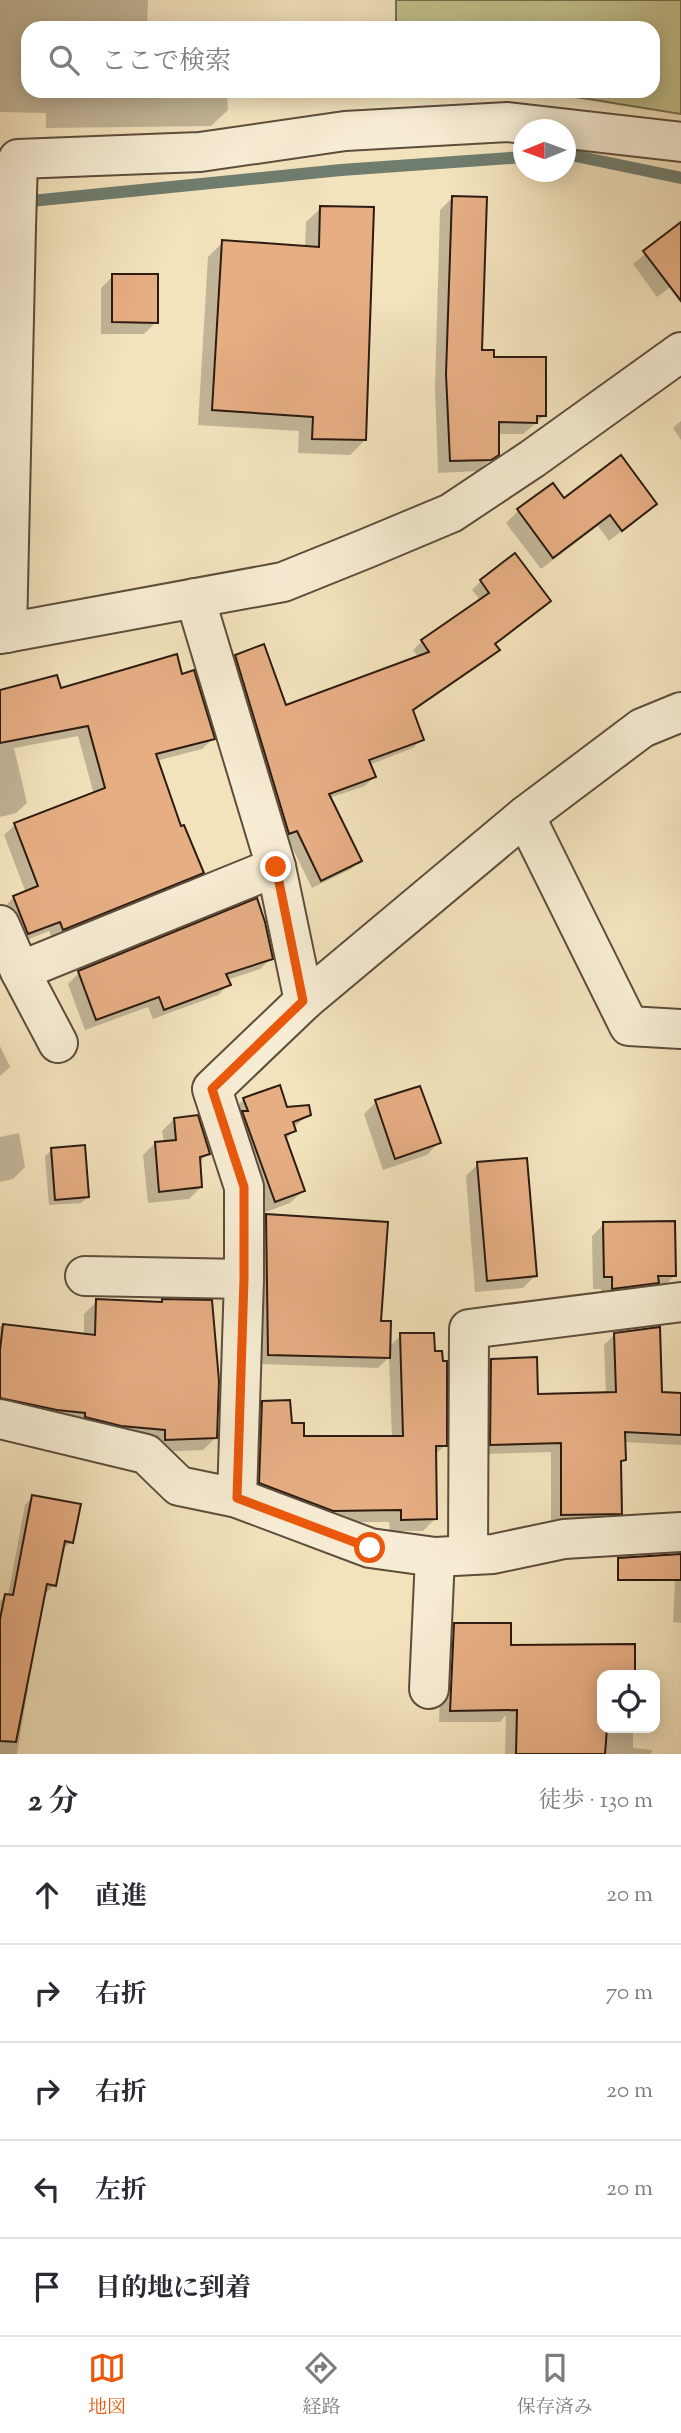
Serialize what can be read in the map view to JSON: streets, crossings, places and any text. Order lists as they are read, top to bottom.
{
  "north": "left",
  "page": {
    "search": "ここで検索",
    "heading": ["2 分", "徒歩 · 130 m"],
    "list": [
      ["直進", "20 m"],
      ["右折", "70 m"],
      ["右折", "20 m"],
      ["左折", "20 m"],
      "目的地に到着"
    ],
    "nav": ["地図", "経路", "保存済み"]
  }
}
